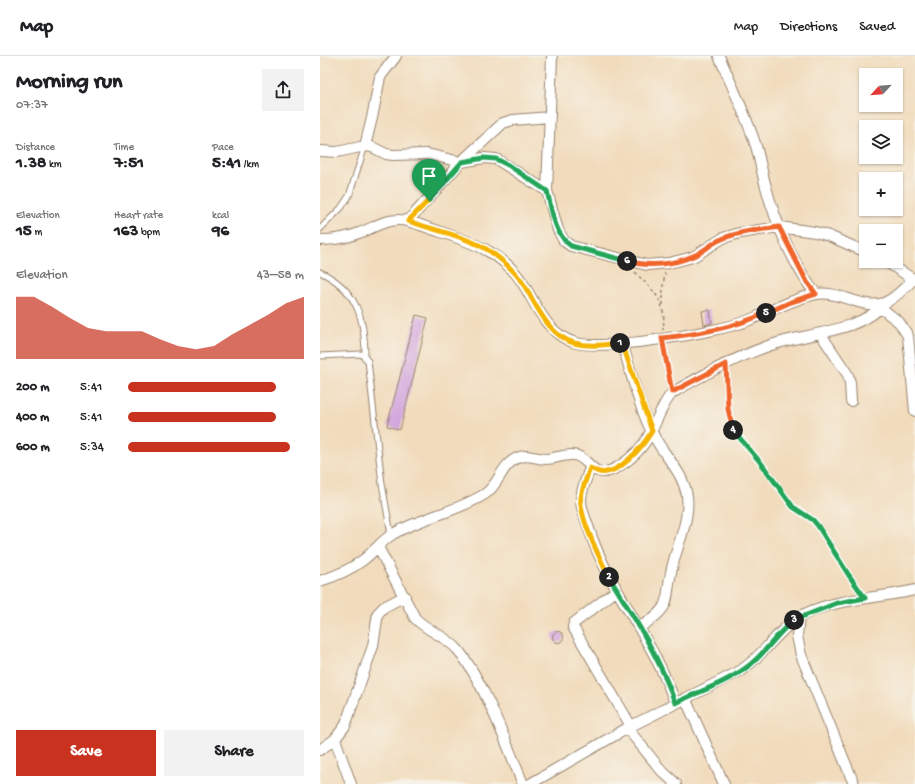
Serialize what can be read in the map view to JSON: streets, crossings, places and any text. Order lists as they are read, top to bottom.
{
  "north": "bottom left",
  "page": {
    "header": "Map",
    "nav": ["Map", "Directions", "Saved"],
    "heading": ["Morning run", "07:37"],
    "map_buttons": ["+", "−"],
    "stats": [
      ["Distance", "1.38 km"],
      ["Time", "7:51"],
      ["Pace", "5:41 /km"],
      ["Elevation", "15 m"],
      ["Heart rate", "163 bpm"],
      ["kcal", "96"]
    ],
    "pins": [
      "6",
      "5",
      "1",
      "4",
      "2",
      "3"
    ],
    "chart": ["Elevation", "43–58 m"],
    "list": [
      {
        "name": "200 m",
        "note": "5:41"
      },
      {
        "name": "400 m",
        "note": "5:41"
      },
      {
        "name": "600 m",
        "note": "5:34"
      }
    ],
    "buttons": ["Save", "Share"]
  }
}
